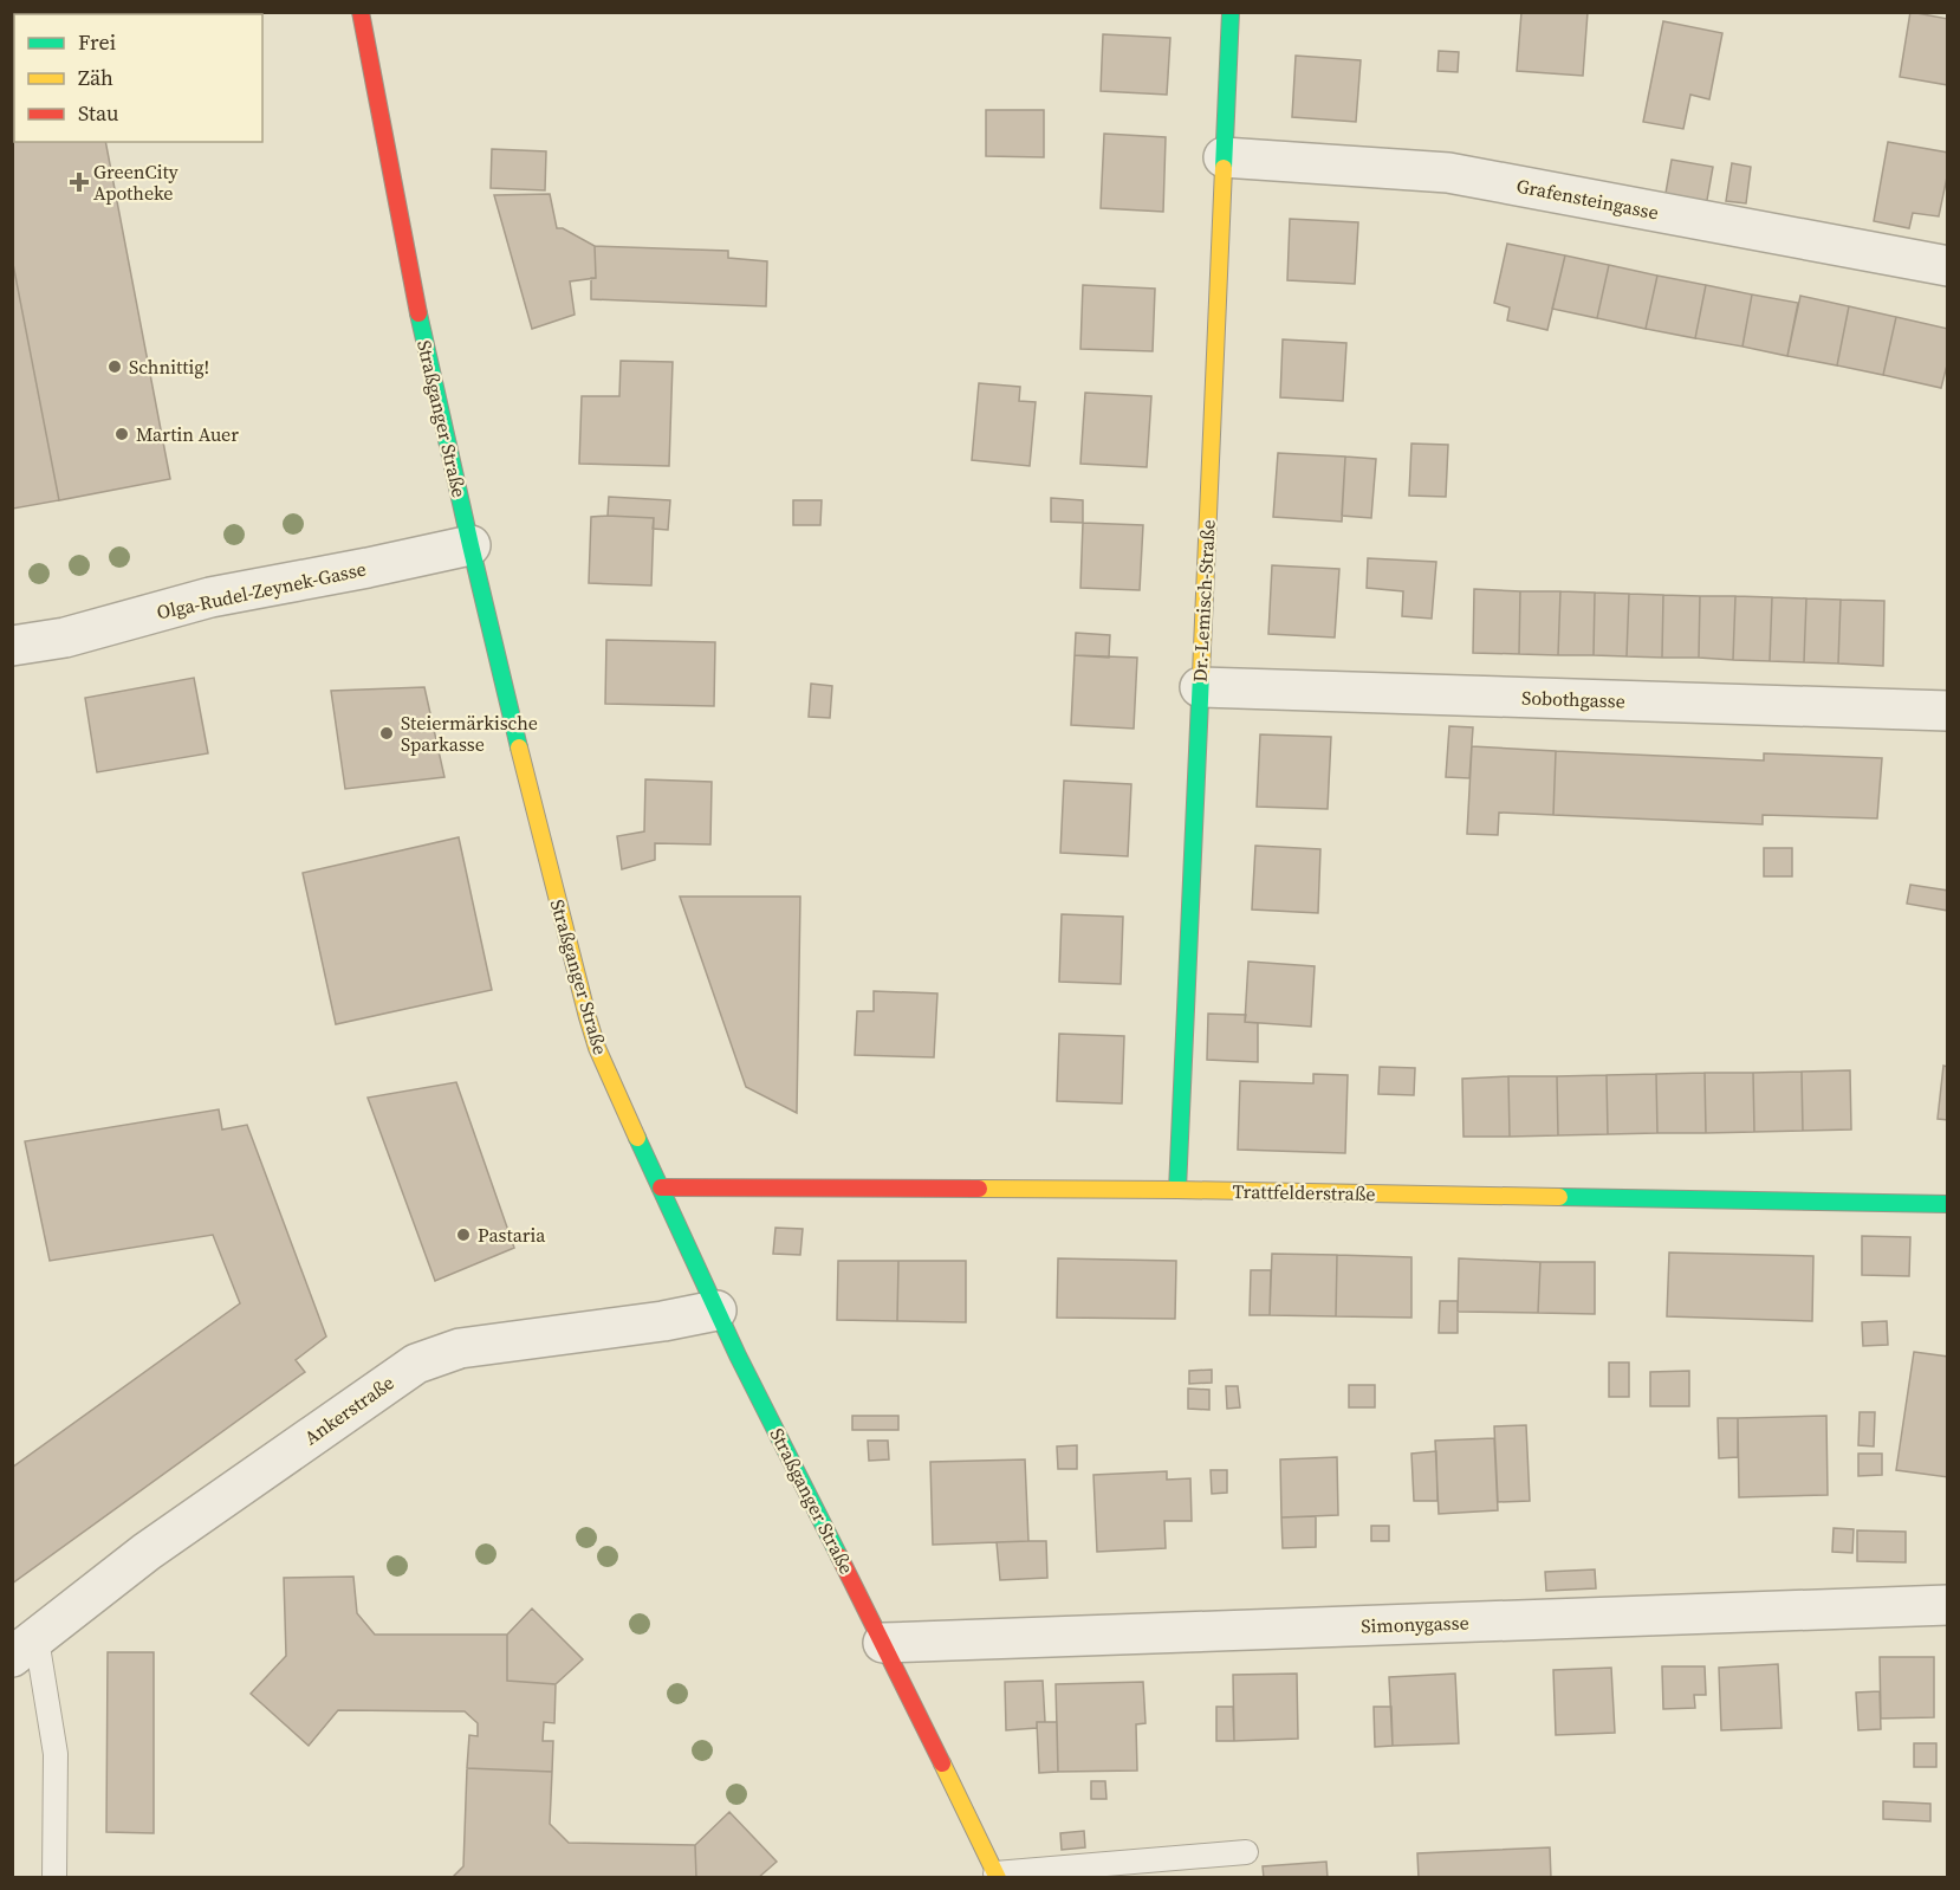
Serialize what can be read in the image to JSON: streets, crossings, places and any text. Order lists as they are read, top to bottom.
{
  "streets": {
    "street": [
      "Grafensteingasse",
      "Straßganger Straße",
      "Olga-Rudel-Zeynek-Gasse",
      "Dr.-Lemisch-Straße",
      "Sobothgasse",
      "Trattfelderstraße",
      "Ankerstraße",
      "Simonygasse"
    ]
  },
  "crossings": [
    ["Grafensteingasse", "Dr.-Lemisch-Straße"],
    ["Straßganger Straße", "Olga-Rudel-Zeynek-Gasse"],
    ["Straßganger Straße", "Trattfelderstraße"],
    ["Straßganger Straße", "Ankerstraße"],
    ["Straßganger Straße", "Simonygasse"],
    ["Dr.-Lemisch-Straße", "Sobothgasse"],
    ["Dr.-Lemisch-Straße", "Trattfelderstraße"]
  ],
  "places": {
    "health": ["GreenCity Apotheke"],
    "other": [
      "Schnittig!",
      "Martin Auer",
      "Steiermärkische Sparkasse",
      "Pastaria"
    ]
  },
  "legend": ["Frei", "Zäh", "Stau"]
}
